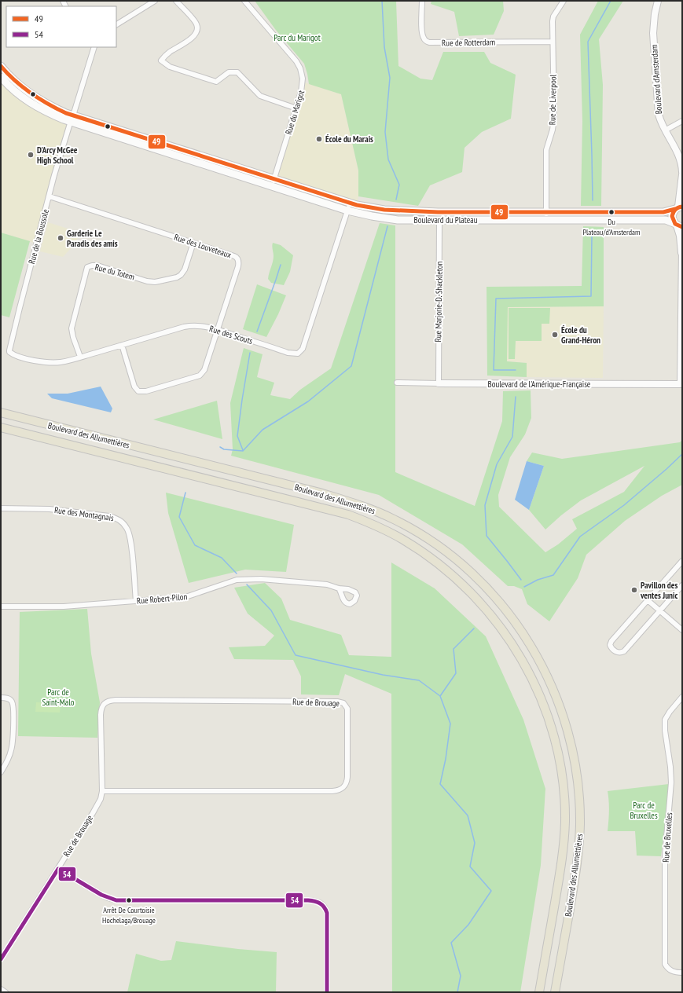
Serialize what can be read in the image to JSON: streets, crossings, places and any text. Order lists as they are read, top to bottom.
{
  "streets": {
    "highway": ["Boulevard des Allumettières"],
    "main road": ["Boulevard du Plateau"],
    "street": [
      "Rue de Rotterdam",
      "Boulevard d'Amsterdam",
      "Rue de Liverpool",
      "Rue du Marigot",
      "Rue de la Boussole",
      "Rue des Louveteaux",
      "Rue du Totem",
      "Rue Marjorie-D.-Shackleton",
      "Rue des Scouts",
      "Boulevard de l'Amérique-Française",
      "Rue des Montagnais",
      "Rue Robert-Pilon",
      "Rue de Brouage",
      "Rue de Bruxelles"
    ]
  },
  "crossings": [
    ["Rue de Rotterdam", "Rue de Liverpool"],
    ["Rue de Liverpool", "Boulevard du Plateau"],
    ["Rue du Marigot", "Boulevard du Plateau"],
    ["Boulevard du Plateau", "Rue de la Boussole"],
    ["Boulevard du Plateau", "Rue Marjorie-D.-Shackleton"],
    ["Boulevard du Plateau", "Rue des Scouts"],
    ["Rue de la Boussole", "Rue des Louveteaux"],
    ["Rue de la Boussole", "Rue des Scouts"],
    ["Rue des Louveteaux", "Rue du Totem"],
    ["Rue des Louveteaux", "Rue des Scouts"],
    ["Rue du Totem", "Rue des Scouts"],
    ["Rue Marjorie-D.-Shackleton", "Boulevard de l'Amérique-Française"],
    ["Rue des Montagnais", "Rue Robert-Pilon"]
  ],
  "parks": ["Parc du Marigot", "Parc de Saint-Malo", "Parc de Bruxelles"],
  "places": [
    "École du Marais",
    "D'Arcy McGee High School",
    "Du Plateau/d'Amsterdam",
    "Garderie Le Paradis des amis",
    "École du Grand-Héron",
    "Pavillon des ventes Junic",
    "Arrêt De Courtoisie Hochelaga/Brouage"
  ],
  "lines": ["transit line 49", "transit line 54"],
  "legend": ["49", "54"]
}
